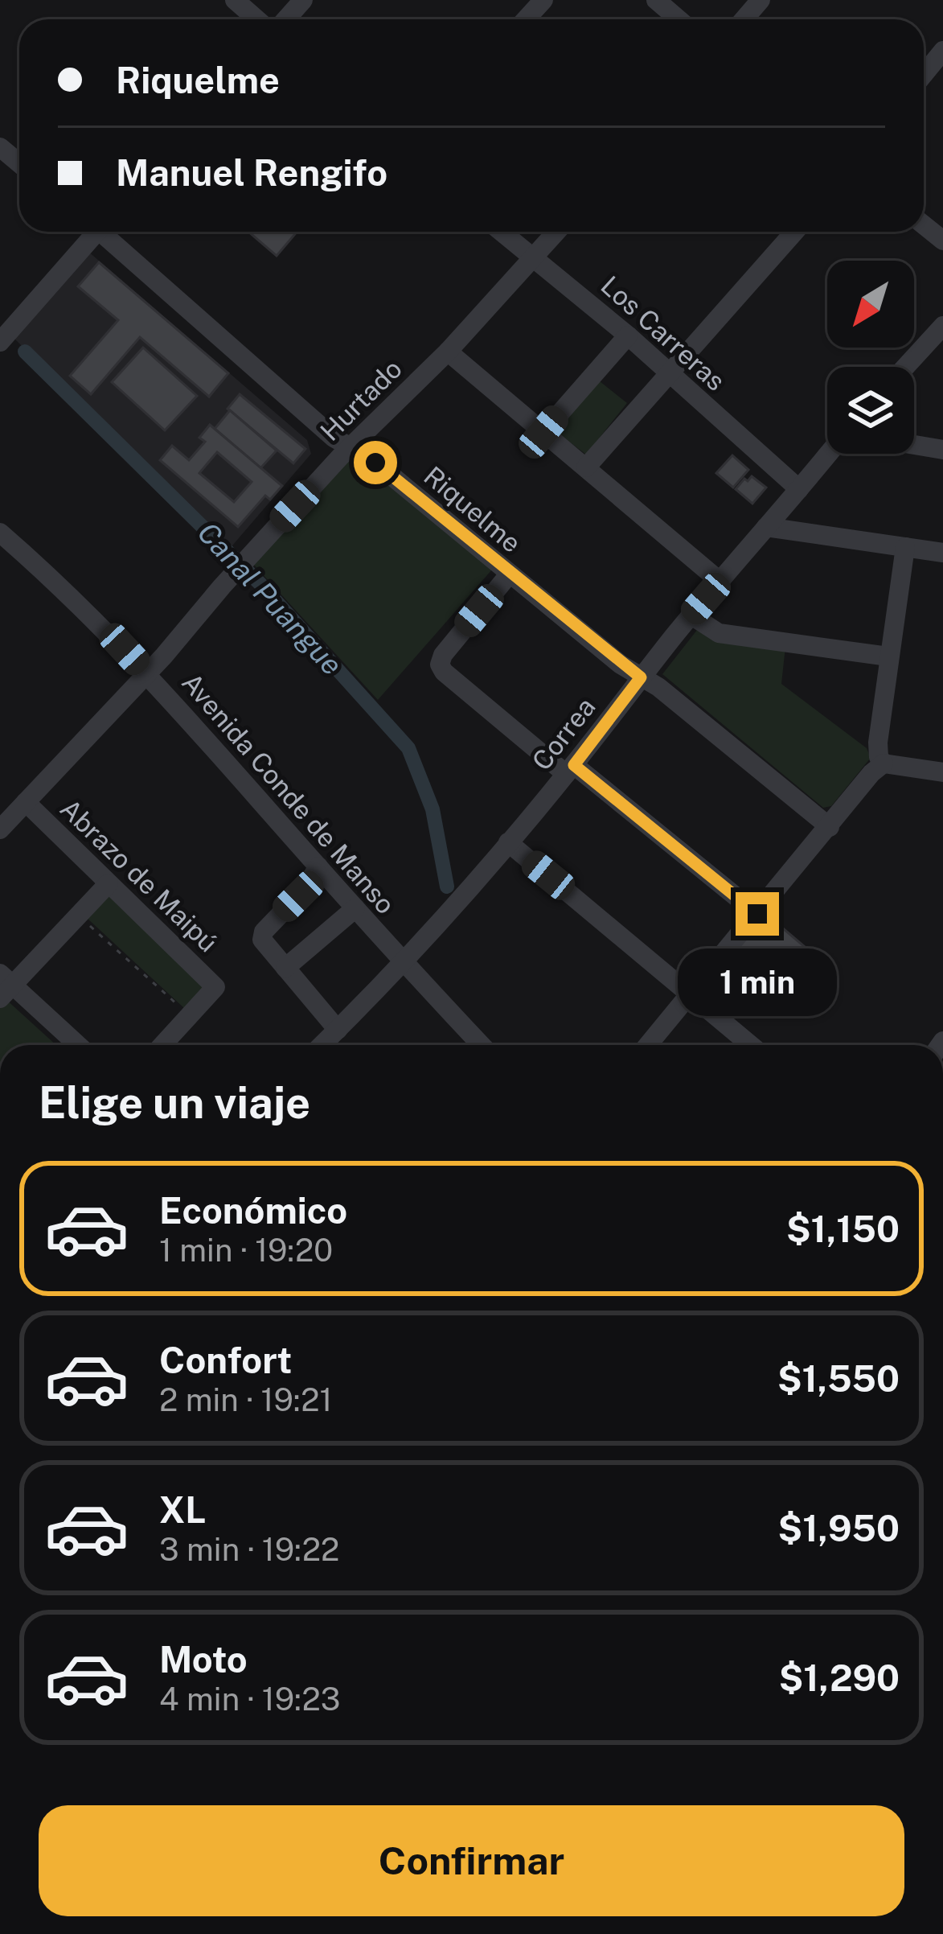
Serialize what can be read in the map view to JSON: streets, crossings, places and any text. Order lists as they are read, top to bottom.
{
  "streets": {
    "street": [
      "Los Carreras",
      "Hurtado",
      "Riquelme",
      "Correa",
      "Avenida Conde de Manso",
      "Abrazo de Maipú"
    ]
  },
  "crossings": [
    ["Los Carreras", "Hurtado"],
    ["Los Carreras", "Correa"],
    ["Hurtado", "Riquelme"],
    ["Hurtado", "Avenida Conde de Manso"],
    ["Hurtado", "Abrazo de Maipú"],
    ["Riquelme", "Correa"],
    ["Correa", "Avenida Conde de Manso"]
  ],
  "water": ["Canal Puangue"],
  "north": "bottom left",
  "page": {
    "banner": ["Riquelme", "Manuel Rengifo"],
    "bubble": "1 min",
    "heading": "Elige un viaje",
    "list": [
      {
        "name": "Económico",
        "note": "1 min · 19:20",
        "value": "$1,150"
      },
      {
        "name": "Confort",
        "note": "2 min · 19:21",
        "value": "$1,550"
      },
      {
        "name": "XL",
        "note": "3 min · 19:22",
        "value": "$1,950"
      },
      {
        "name": "Moto",
        "note": "4 min · 19:23",
        "value": "$1,290"
      }
    ],
    "buttons": "Confirmar"
  }
}
